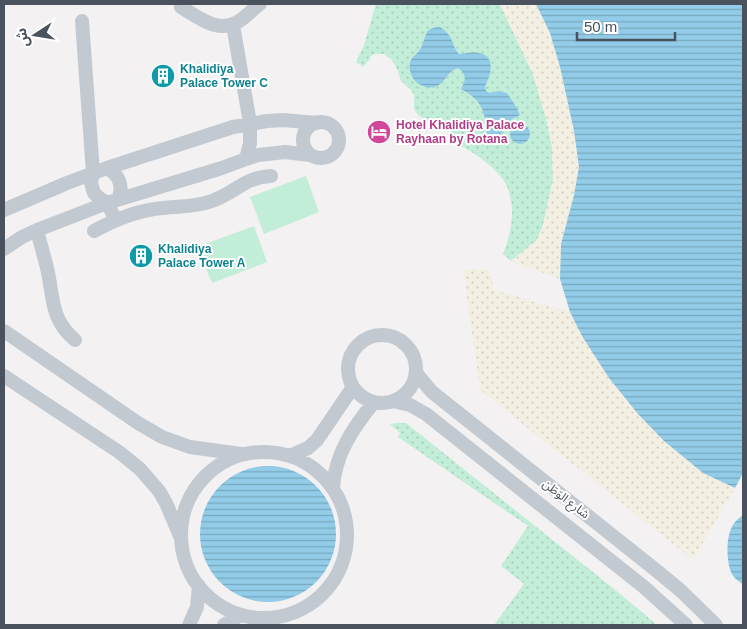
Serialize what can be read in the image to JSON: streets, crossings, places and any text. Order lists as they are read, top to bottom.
{
  "streets": {
    "street": ["شارع الوَطَن"]
  },
  "places": {
    "building": ["Khalidiya Palace Tower C", "Khalidiya Palace Tower A"],
    "hotel": ["Hotel Khalidiya Palace Rayhaan by Rotana"]
  },
  "scale_bar": "50 m",
  "north": "left"
}
